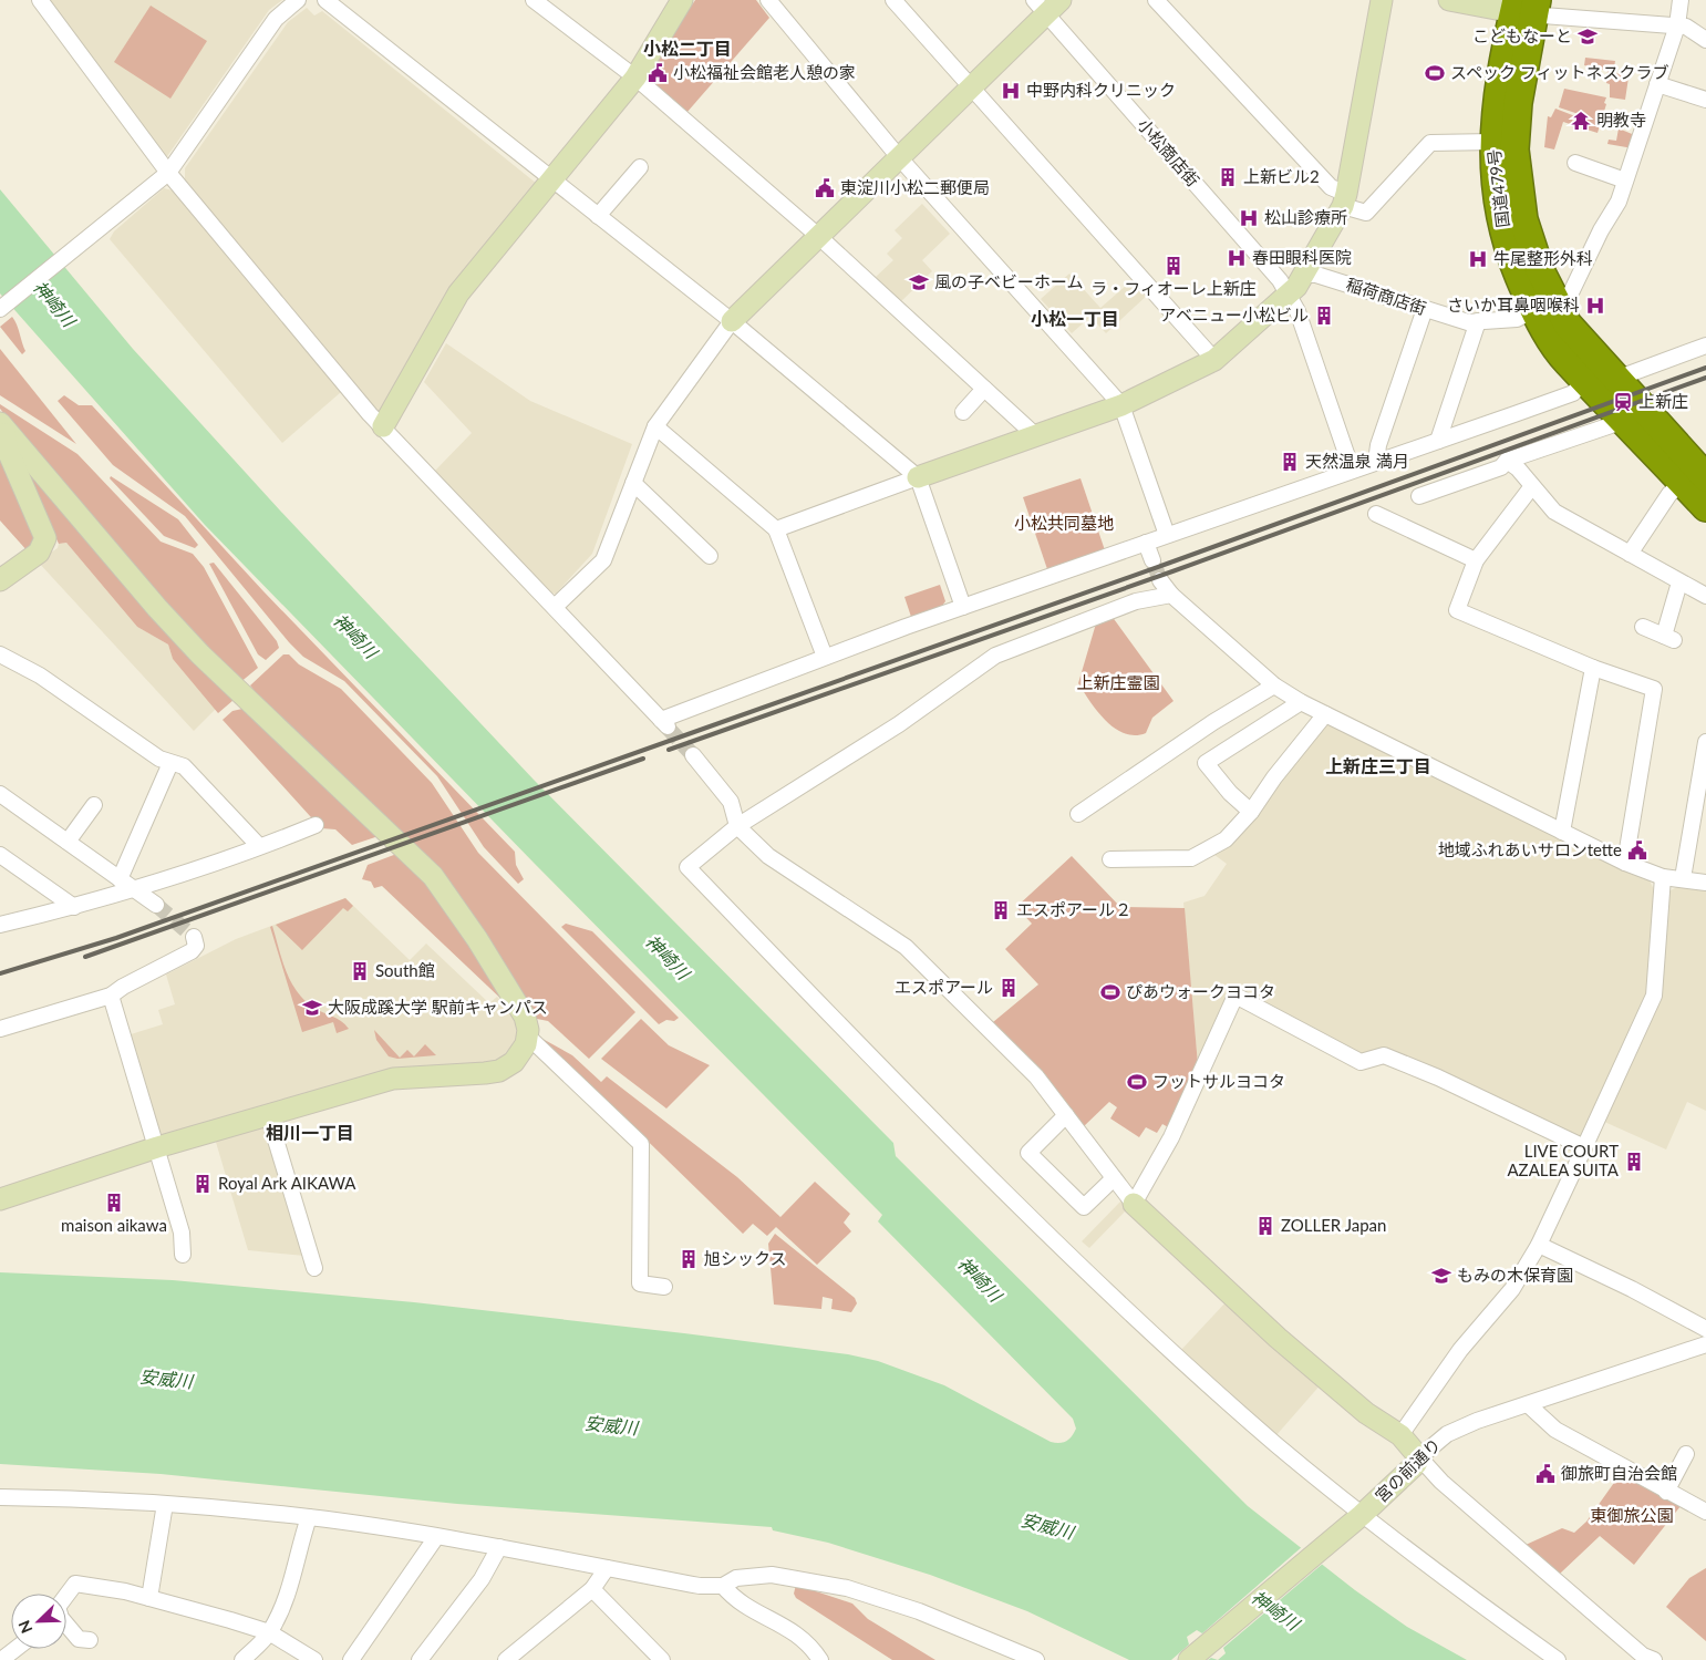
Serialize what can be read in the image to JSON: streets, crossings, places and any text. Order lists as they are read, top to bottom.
{
  "streets": {
    "highway": ["国道479号"],
    "street": ["小松商店街", "稲荷商店街", "宮の前通り"]
  },
  "crossings": [
    ["国道479号", "稲荷商店街"]
  ],
  "districts": [
    "小松二丁目",
    "小松一丁目",
    "上新庄三丁目",
    "相川一丁目"
  ],
  "water": ["神崎川", "安威川"],
  "parks": ["小松共同墓地", "上新庄霊園", "東御旅公園"],
  "places": {
    "school or university": [
      "こどもなーと",
      "風の子ベビーホーム",
      "大阪成蹊大学 駅前キャンパス",
      "もみの木保育園"
    ],
    "public building": [
      "小松福祉会館老人憩の家",
      "東淀川小松二郵便局",
      "地域ふれあいサロンtette",
      "御旅町自治会館"
    ],
    "sports": ["スペック フィットネスクラブ", "ぴあウォークヨコタ", "フットサルヨコタ"],
    "hospital": [
      "中野内科クリニック",
      "松山診療所",
      "春田眼科医院",
      "牛尾整形外科",
      "さいか耳鼻咽喉科"
    ],
    "temple": ["明教寺"],
    "building": [
      "上新ビル2",
      "ラ・フィオーレ上新庄",
      "アベニュー小松ビル",
      "天然温泉 満月",
      "エスポアール２",
      "South館",
      "エスポアール",
      "LIVE COURT AZALEA SUITA",
      "Royal Ark AIKAWA",
      "maison aikawa",
      "ZOLLER Japan",
      "旭シックス"
    ],
    "station": ["上新庄"]
  },
  "north": "bottom left"
}
